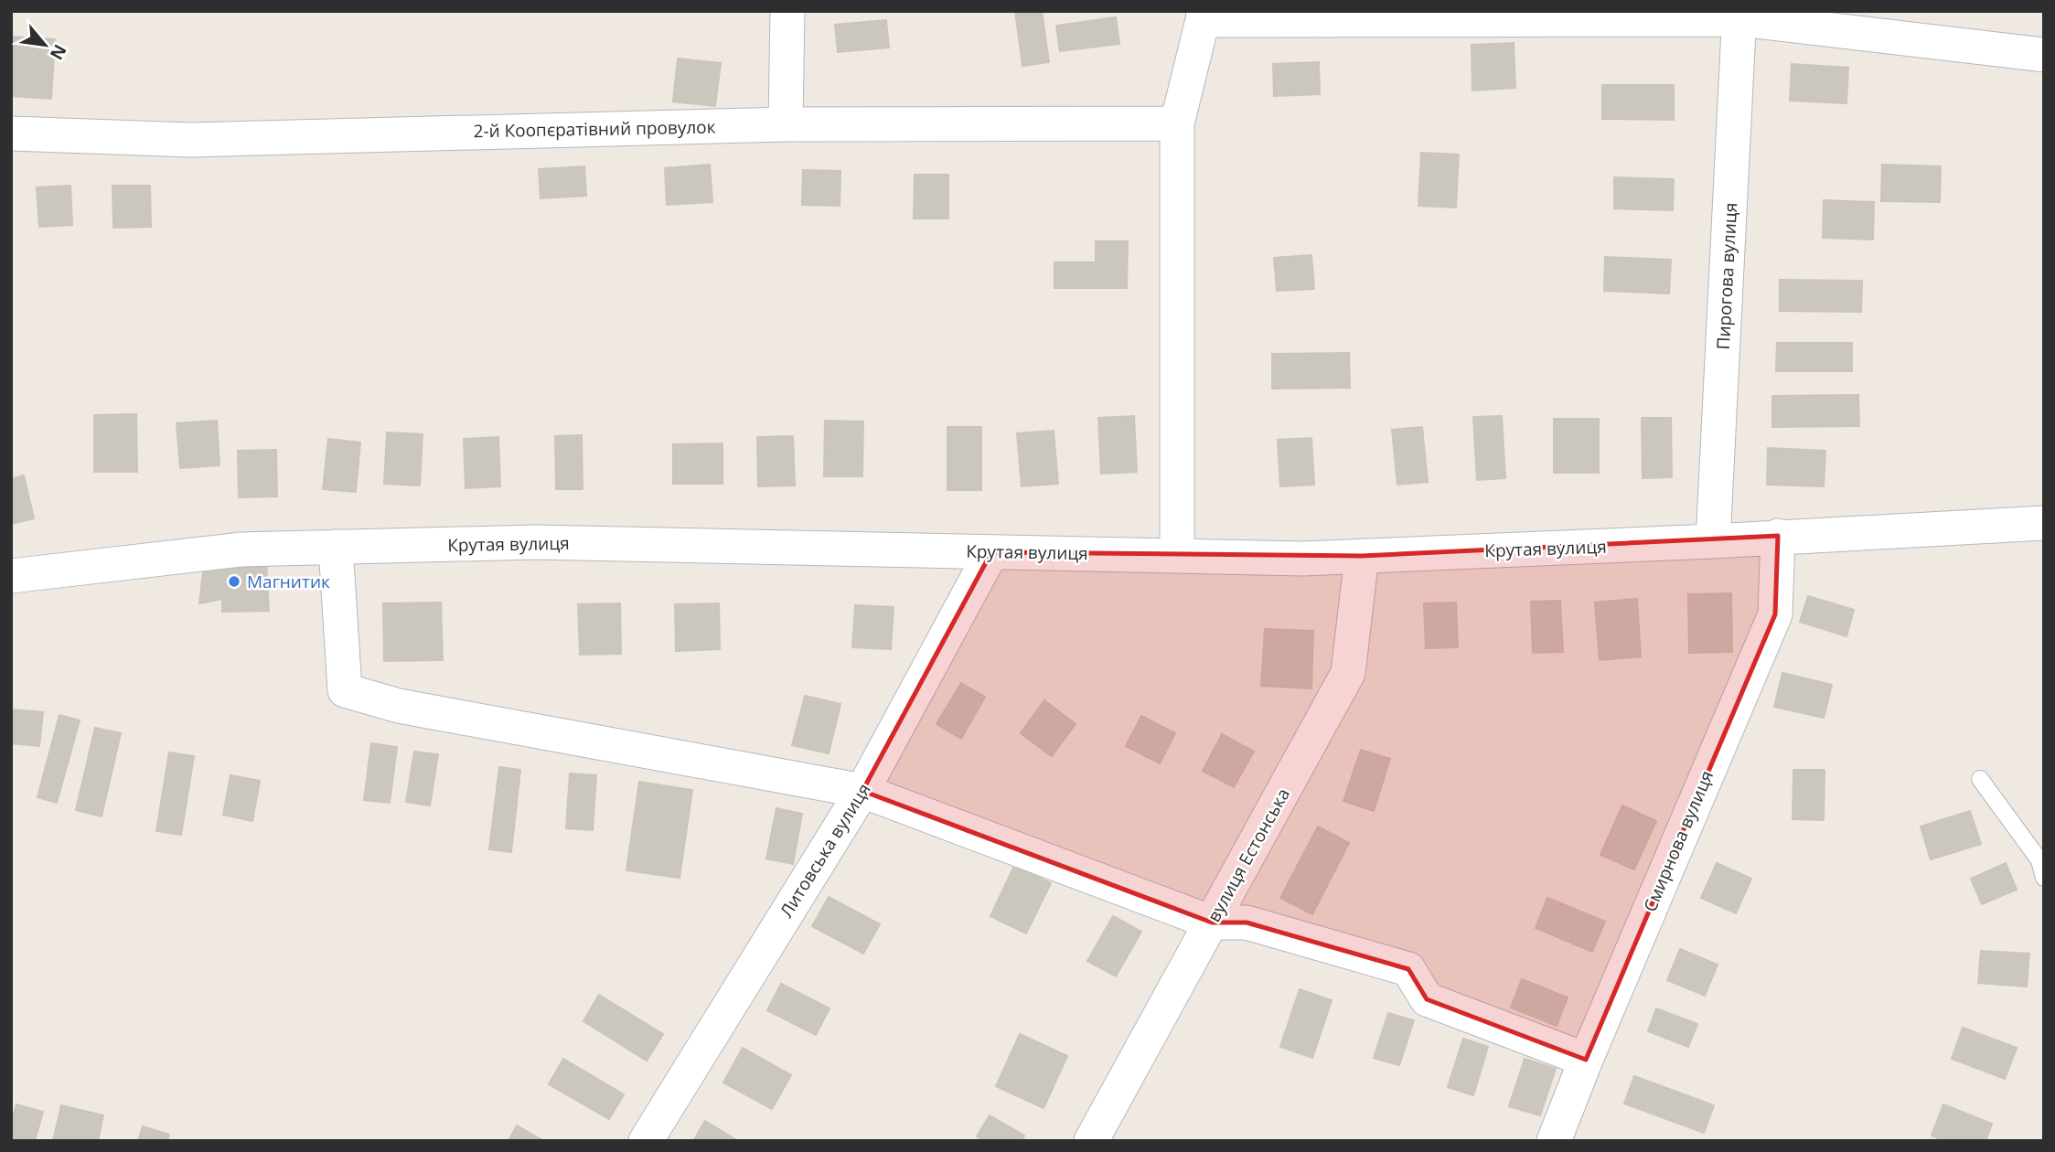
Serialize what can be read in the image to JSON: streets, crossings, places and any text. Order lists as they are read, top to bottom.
{
  "streets": {
    "street": [
      "2-й Коопєратівний провулок",
      "Пирогова вулиця",
      "Крутая вулиця",
      "Смирнова вулиця",
      "Литовська вулиця",
      "вулиця Естонська"
    ]
  },
  "crossings": [
    ["Пирогова вулиця", "Крутая вулиця"],
    ["Крутая вулиця", "Смирнова вулиця"],
    ["Крутая вулиця", "Литовська вулиця"],
    ["Крутая вулиця", "вулиця Естонська"]
  ],
  "places": ["Магнитик"],
  "north": "bottom right"
}
